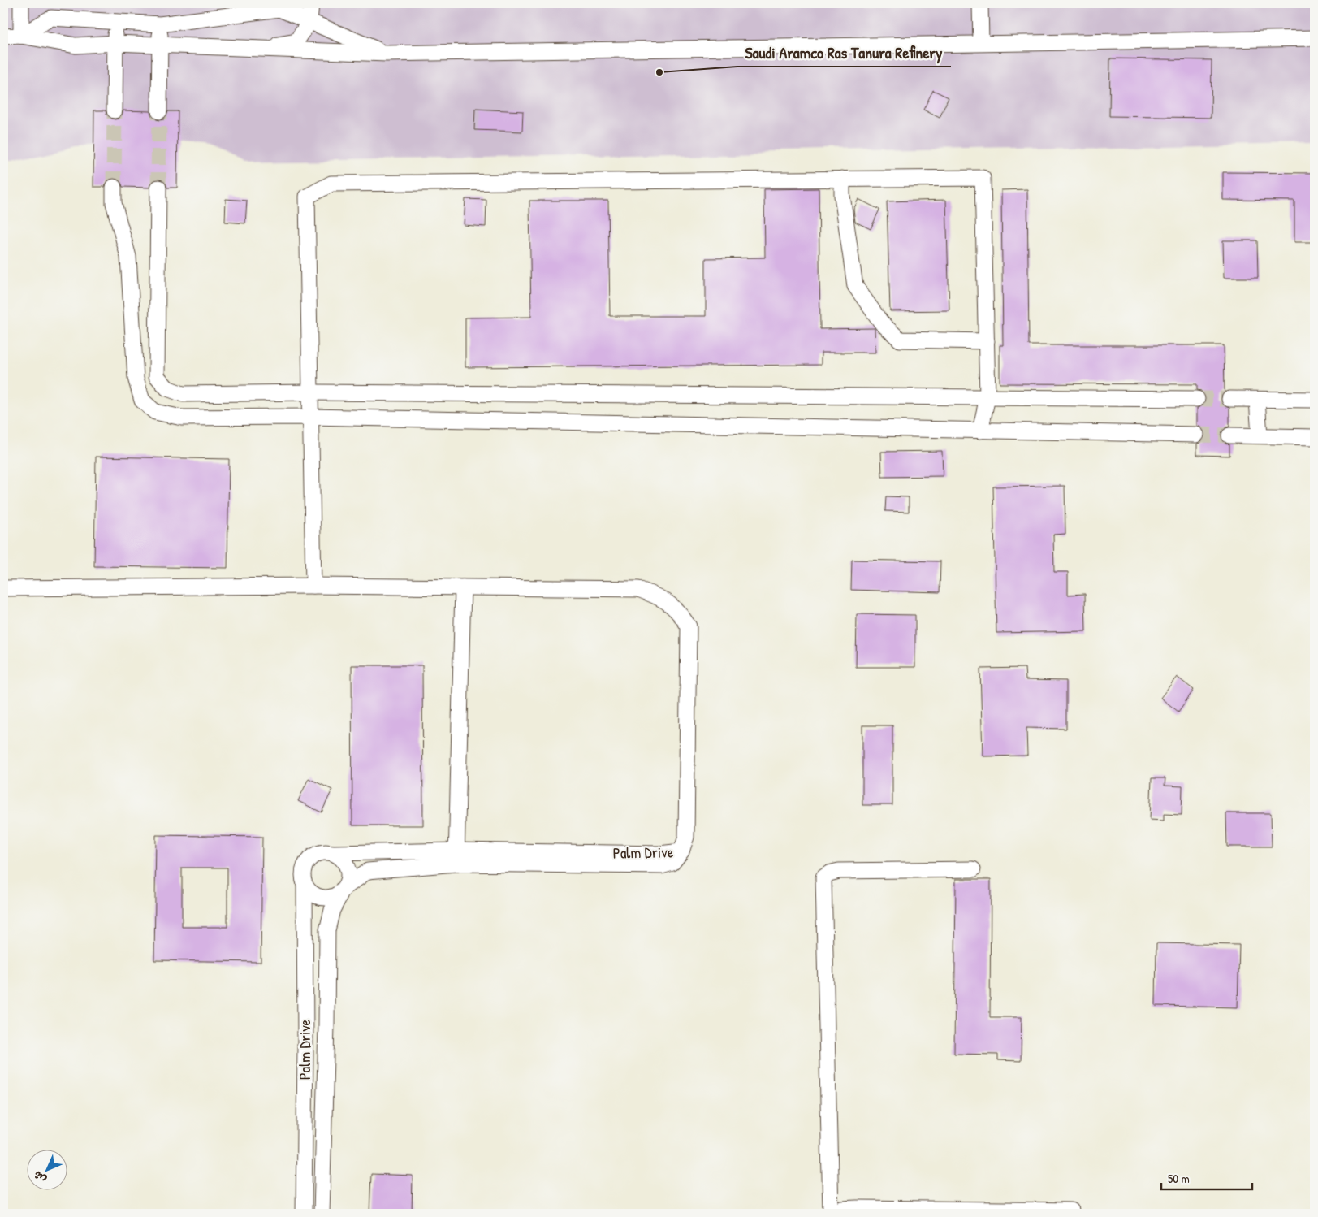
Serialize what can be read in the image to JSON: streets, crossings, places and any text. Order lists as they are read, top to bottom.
{
  "streets": {
    "street": ["Palm Drive"]
  },
  "places": ["Saudi Aramco Ras Tanura Refinery"],
  "scale_bar": "50 m",
  "north": "bottom left"
}
